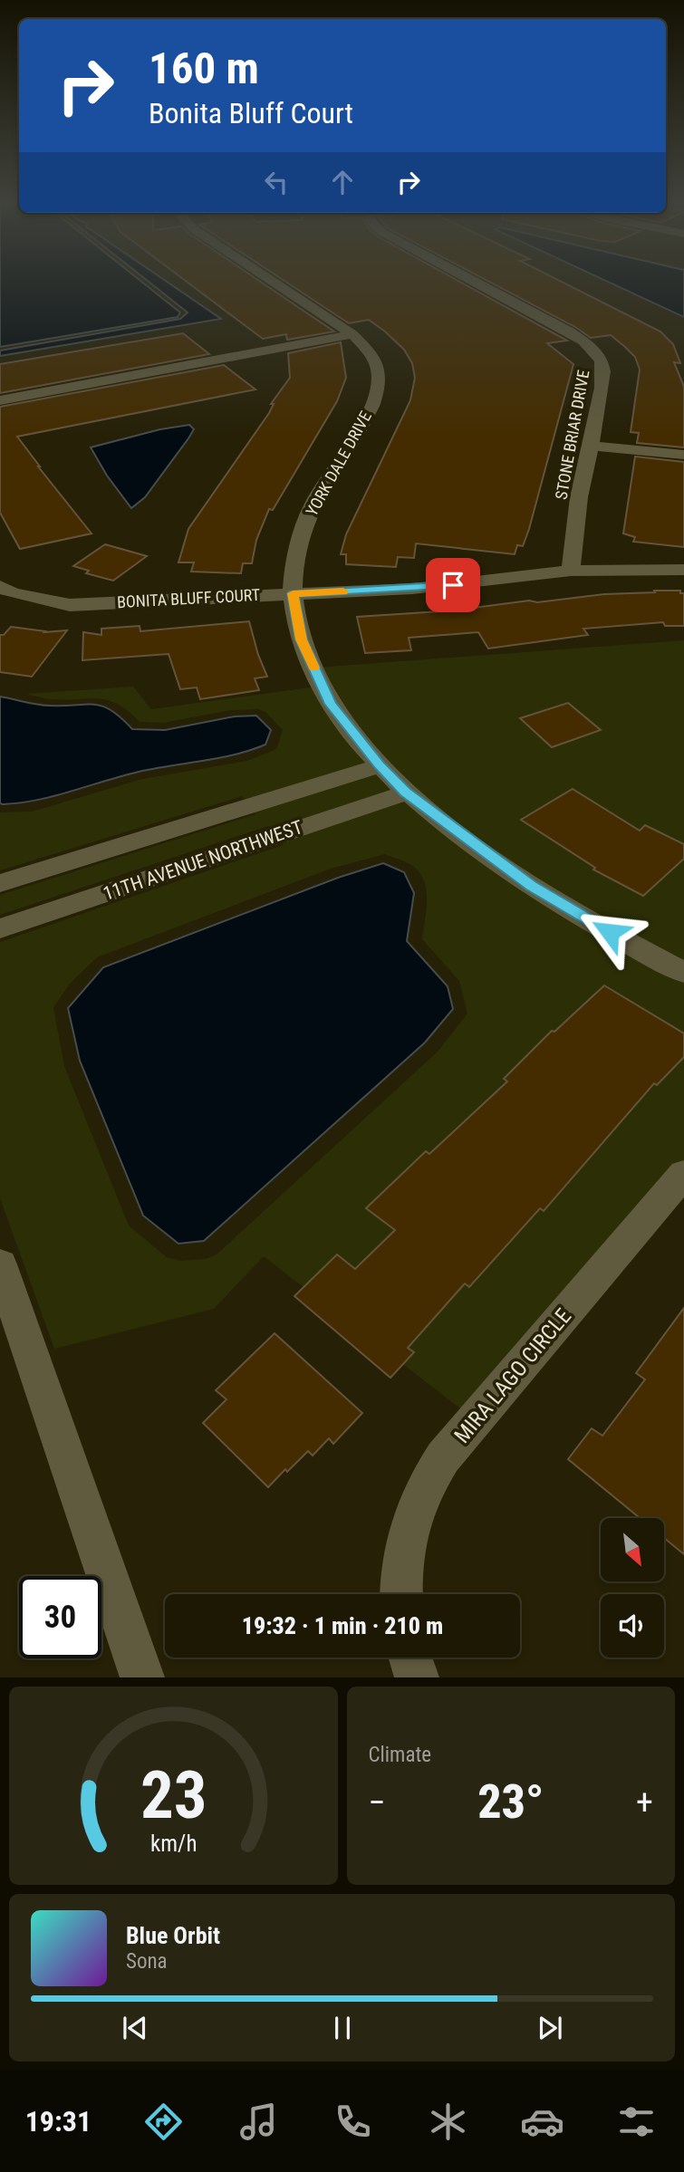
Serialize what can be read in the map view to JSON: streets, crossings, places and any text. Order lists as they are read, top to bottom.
{
  "streets": {
    "street": [
      "STONE BRIAR DRIVE",
      "YORK DALE DRIVE",
      "BONITA BLUFF COURT",
      "11TH AVENUE NORTHWEST",
      "MIRA LAGO CIRCLE"
    ]
  },
  "crossings": [
    ["STONE BRIAR DRIVE", "BONITA BLUFF COURT"],
    ["YORK DALE DRIVE", "BONITA BLUFF COURT"],
    ["YORK DALE DRIVE", "11TH AVENUE NORTHWEST"]
  ],
  "north": "bottom right",
  "page": {
    "turn": ["160 m", "Bonita Bluff Court"],
    "limit": "30",
    "trip": "19:32 · 1 min · 210 m",
    "tile": "Climate",
    "heat": ["−", "23°", "+"],
    "song": ["Blue Orbit", "Sona"],
    "tabs": "19:31",
    "gauge": ["23", "km/h"]
  }
}
